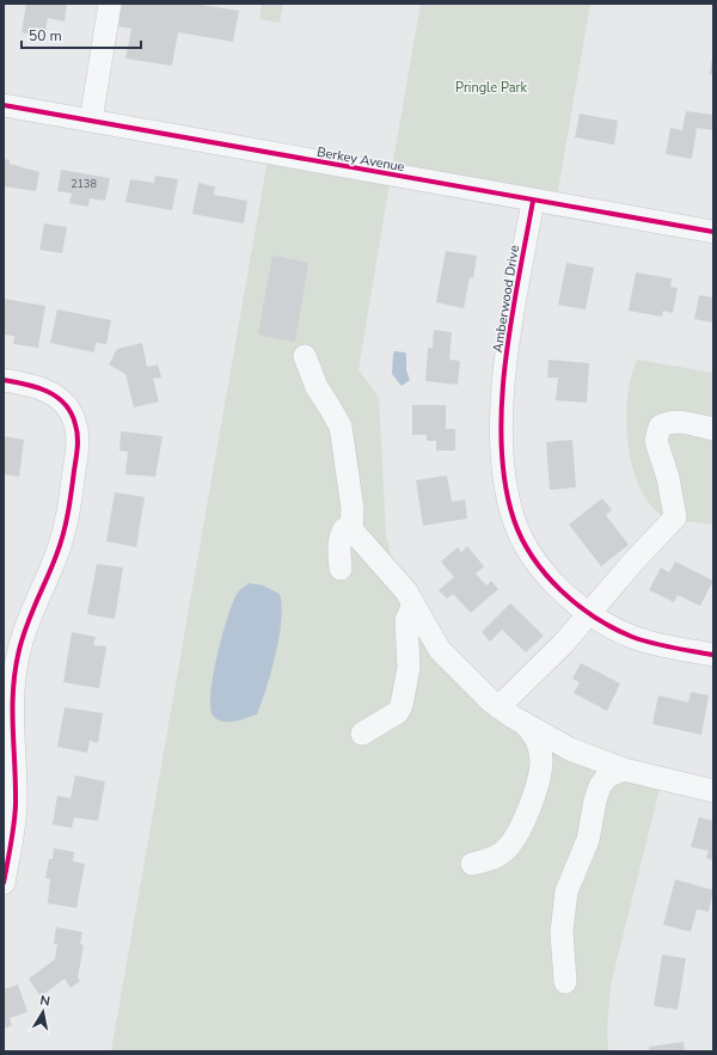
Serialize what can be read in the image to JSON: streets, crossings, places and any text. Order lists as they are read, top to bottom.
{
  "streets": {
    "street": ["Berkey Avenue", "Amberwood Drive"]
  },
  "crossings": [
    ["Berkey Avenue", "Amberwood Drive"]
  ],
  "parks": ["Pringle Park"],
  "house_numbers": ["2138"],
  "scale_bar": "50 m",
  "north": "top"
}
